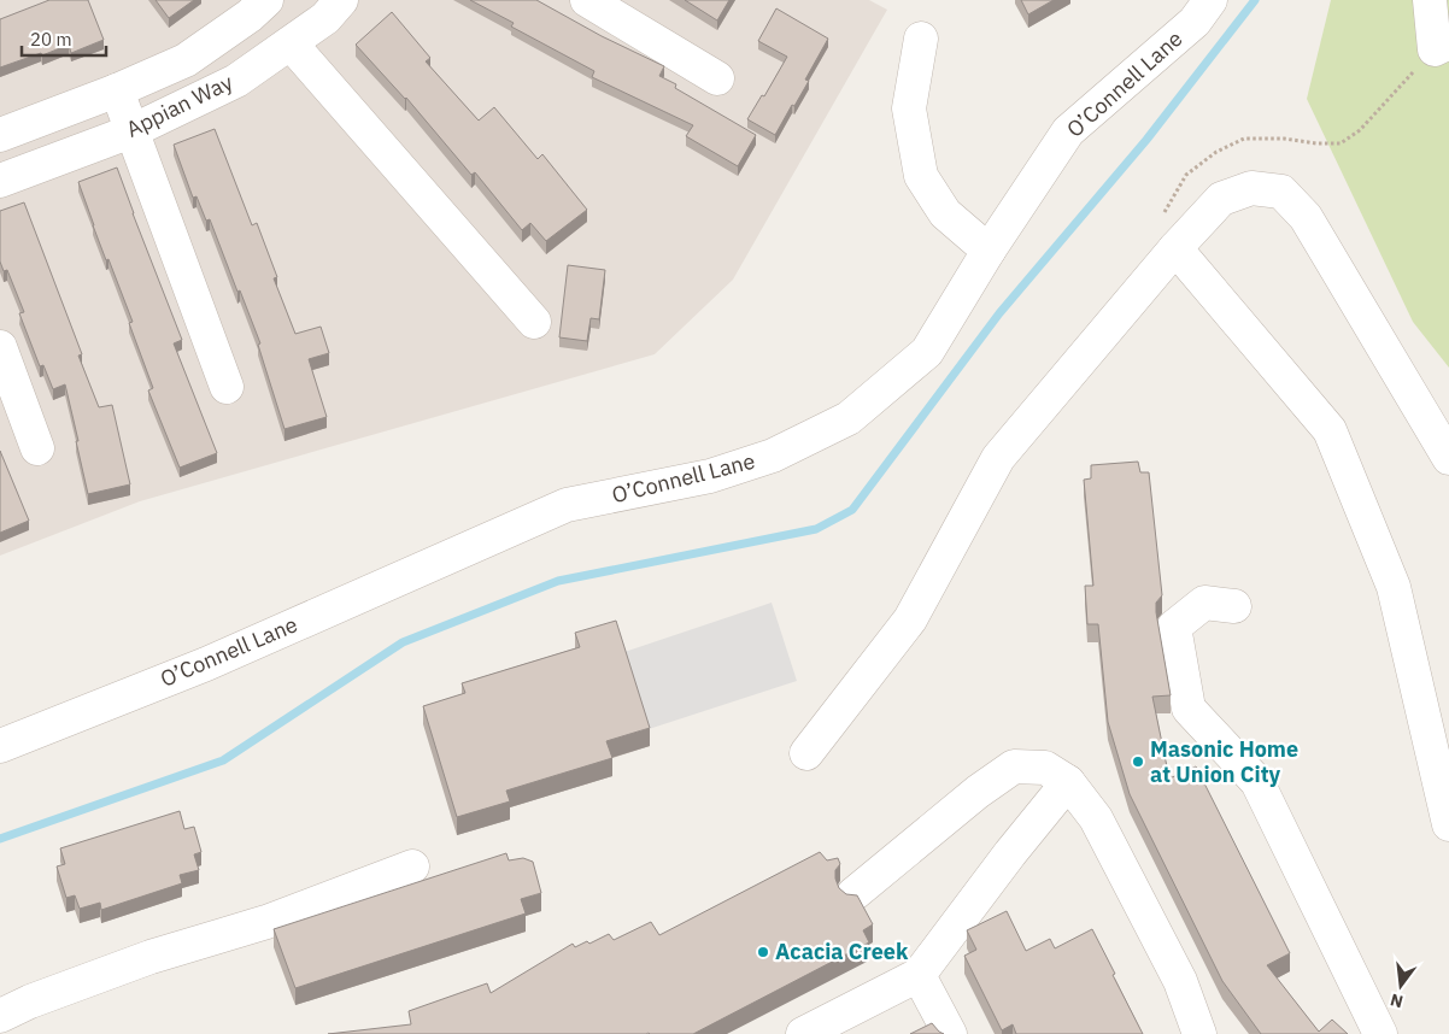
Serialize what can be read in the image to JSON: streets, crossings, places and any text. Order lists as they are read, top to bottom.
{
  "streets": {
    "street": ["O’Connell Lane", "Appian Way"]
  },
  "places": ["Masonic Home at Union City", "Acacia Creek"],
  "scale_bar": "20 m",
  "north": "bottom"
}
